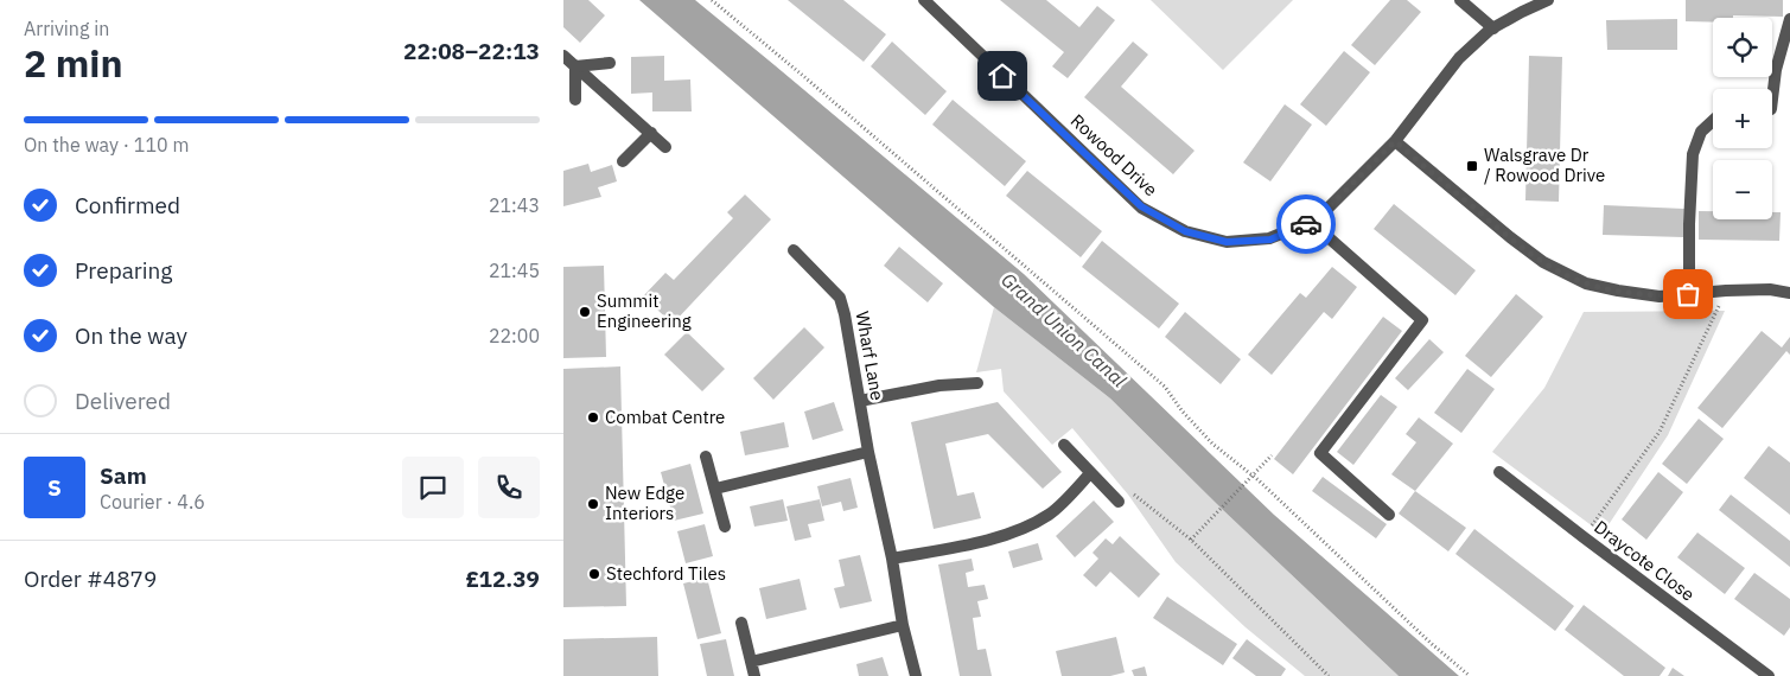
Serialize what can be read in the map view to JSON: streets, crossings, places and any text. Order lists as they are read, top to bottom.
{
  "streets": {
    "street": ["Rowood Drive", "Wharf Lane", "Draycote Close"]
  },
  "water": ["Grand Union Canal"],
  "places": {
    "transit": ["Walsgrave Dr / Rowood Drive"],
    "other": [
      "Summit Engineering",
      "Combat Centre",
      "New Edge Interiors",
      "Stechford Tiles"
    ]
  },
  "page": {
    "heading": ["2 min", "Arriving in", "22:08–22:13"],
    "panel": [
      "Sam",
      "Courier · 4.6",
      "Order #4879",
      "£12.39"
    ],
    "map_buttons": ["+", "−"],
    "bar": "On the way · 110 m",
    "list": [
      ["Confirmed", "21:43"],
      ["Preparing", "21:45"],
      ["On the way", "22:00"],
      "Delivered"
    ],
    "round": "S"
  }
}
